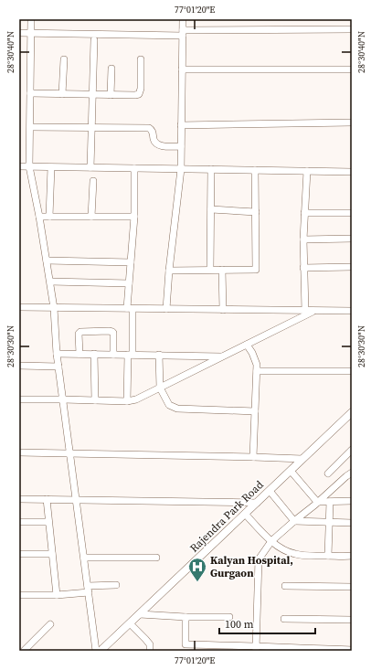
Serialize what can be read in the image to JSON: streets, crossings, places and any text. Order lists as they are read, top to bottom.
{
  "streets": {
    "street": ["Rajendra Park Road"]
  },
  "places": {
    "hospital": ["Kalyan Hospital, Gurgaon"]
  },
  "scale_bar": "100 m",
  "coordinates": ["77°01'20\"E", "28°30'40\"N", "28°30'30\"N"]
}
